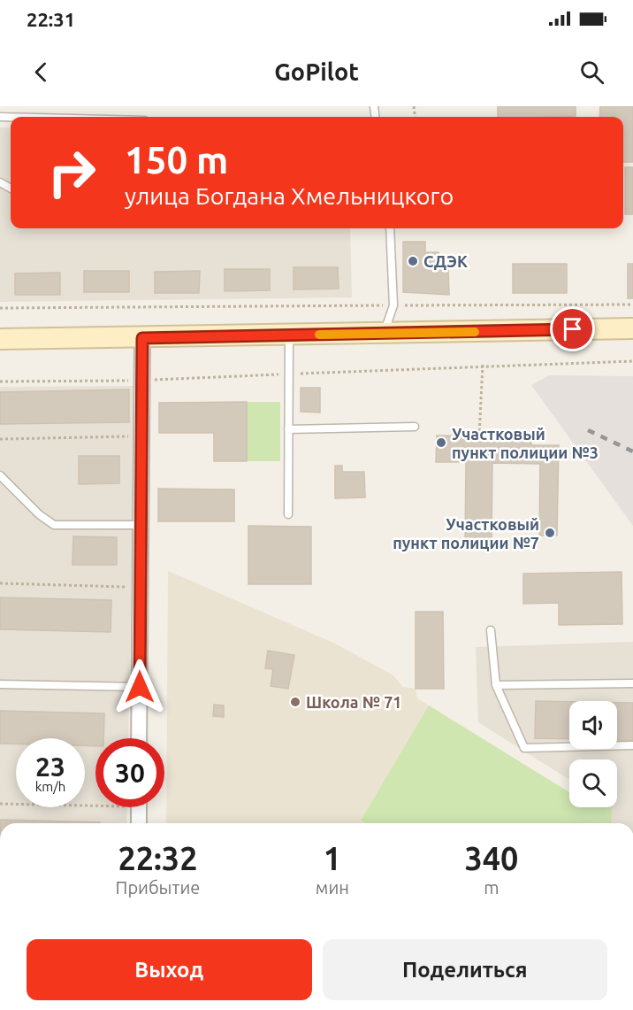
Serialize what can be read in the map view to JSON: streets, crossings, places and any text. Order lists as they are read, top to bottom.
{
  "places": [
    "СДЭК",
    "Участковый пункт полиции №3",
    "Участковый пункт полиции №7",
    "Школа № 71"
  ],
  "page": {
    "status": "22:31",
    "header": "GoPilot",
    "turn": ["150 m", "улица Богдана Хмельницкого"],
    "speed": "23 km/h",
    "limit": "30",
    "eta": [
      "22:32",
      "Прибытие",
      "1",
      "мин",
      "340",
      "m"
    ],
    "buttons": ["Выход", "Поделиться"]
  }
}
